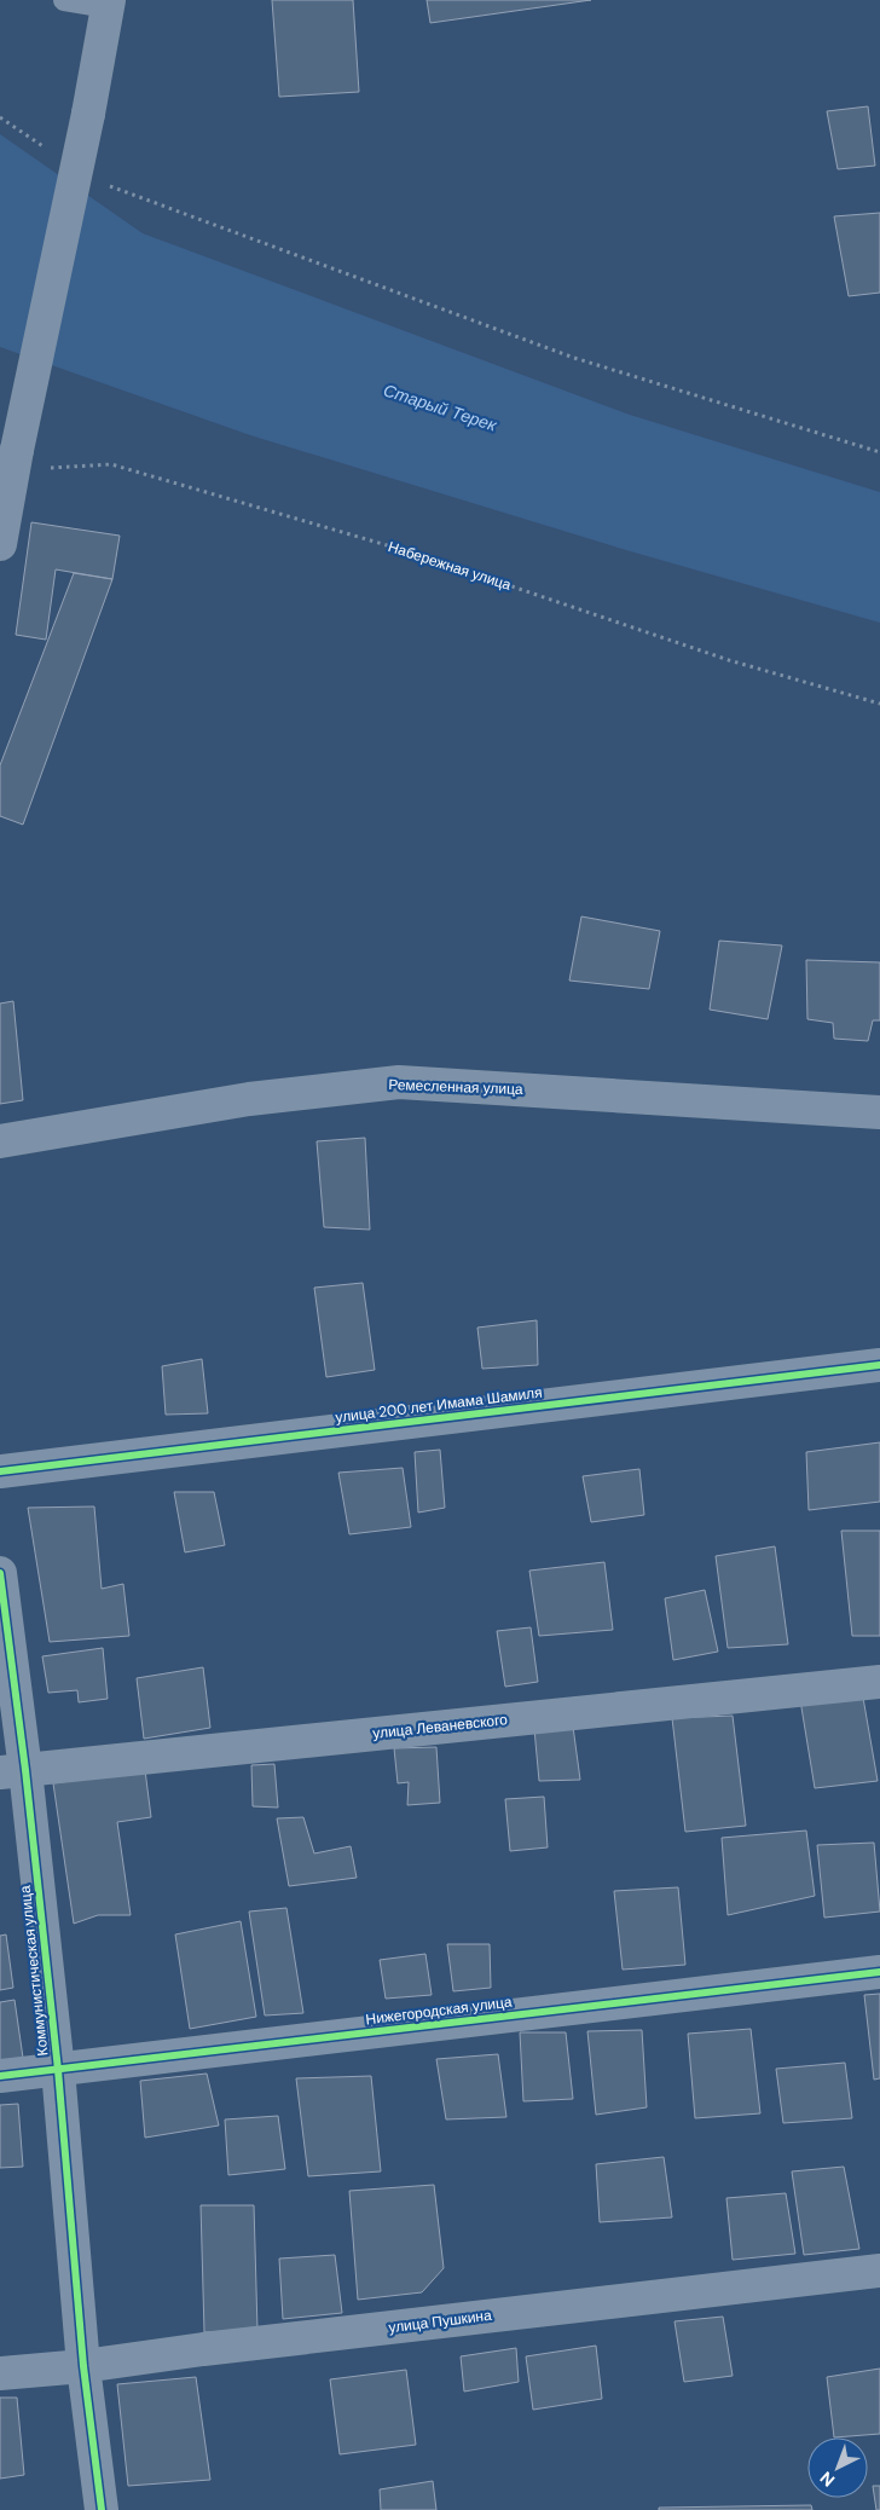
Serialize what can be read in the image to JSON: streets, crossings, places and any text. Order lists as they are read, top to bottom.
{
  "streets": {
    "street": [
      "Ремесленная улица",
      "улица 200 лет Имама Шамиля",
      "улица Леваневского",
      "Коммунистическая улица",
      "Нижегородская улица",
      "улица Пушкина"
    ],
    "path": ["Набережная улица"]
  },
  "crossings": [
    ["улица Леваневского", "Коммунистическая улица"],
    ["Коммунистическая улица", "Нижегородская улица"],
    ["Коммунистическая улица", "улица Пушкина"]
  ],
  "water": ["Старый Терек"],
  "north": "bottom left"
}
